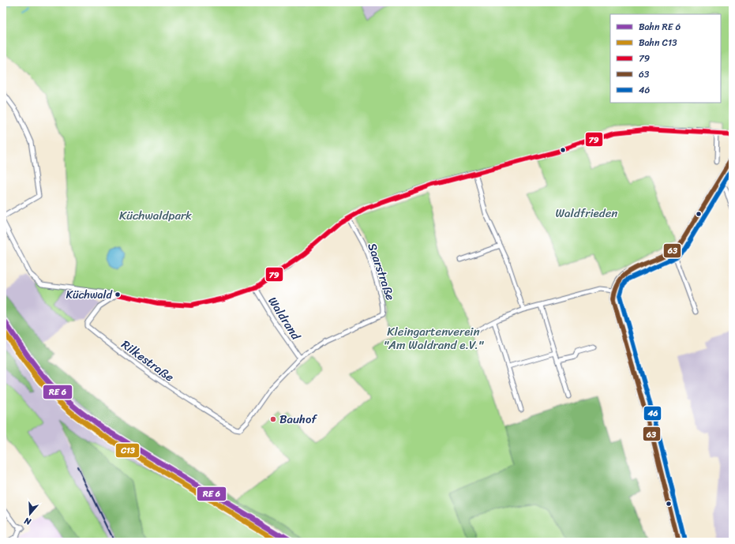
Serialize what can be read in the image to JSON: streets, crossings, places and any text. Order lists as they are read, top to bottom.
{
  "streets": {
    "street": ["Saarstraße", "Waldrand", "Rilkestraße"]
  },
  "crossings": [
    ["Saarstraße", "Waldrand"],
    ["Saarstraße", "Rilkestraße"],
    ["Waldrand", "Rilkestraße"]
  ],
  "parks": ["Waldfrieden", "Küchwaldpark", "Kleingartenverein \"Am Waldrand e.V.\""],
  "places": ["Küchwald", "Bauhof"],
  "lines": [
    "transit line 79",
    "transit line 63",
    "transit line 46",
    "rail line C13"
  ],
  "legend": [
    "Bahn RE 6",
    "Bahn C13",
    "79",
    "63",
    "46"
  ],
  "north": "bottom"
}
